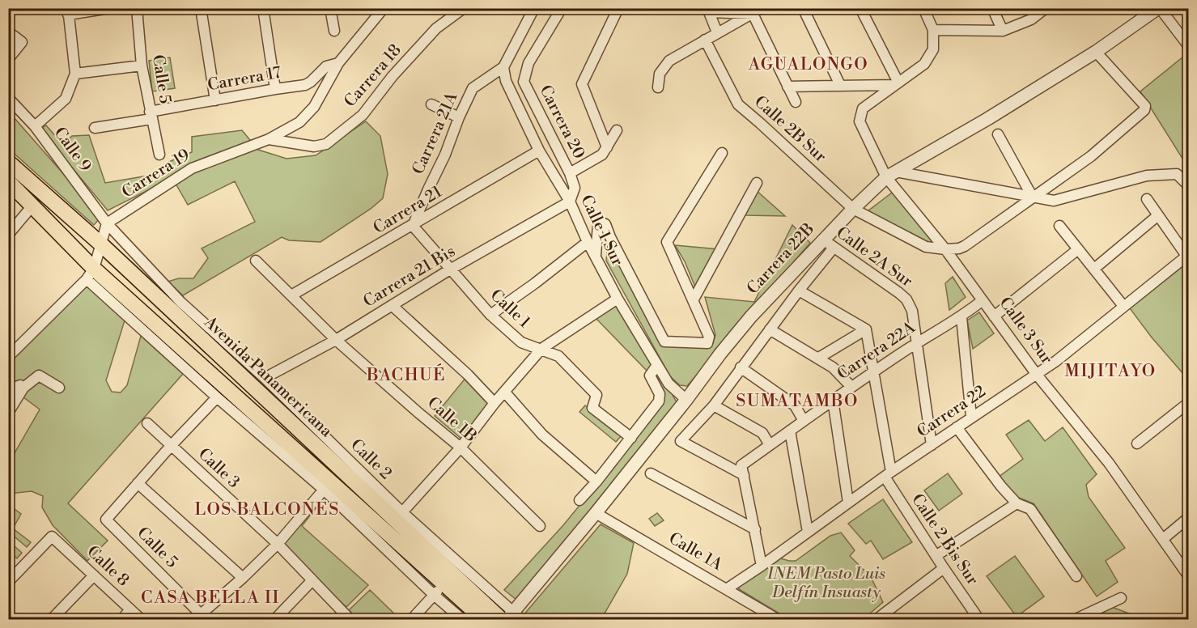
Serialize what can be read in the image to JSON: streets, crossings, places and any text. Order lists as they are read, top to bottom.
{
  "streets": {
    "main road": ["Avenida Panamericana"],
    "street": [
      "Carrera 18",
      "Calle 5",
      "Carrera 17",
      "Carrera 20",
      "Calle 2B Sur",
      "Carrera 21A",
      "Calle 9",
      "Carrera 19",
      "Carrera 21",
      "Calle 1 Sur",
      "Calle 2A Sur",
      "Carrera 22B",
      "Carrera 21 Bis",
      "Calle 1",
      "Calle 3 Sur",
      "Carrera 22A",
      "Carrera 22",
      "Calle 1B",
      "Calle 2",
      "Calle 3",
      "Calle 2 Bis Sur",
      "Calle 1A",
      "Calle 8"
    ]
  },
  "crossings": [
    ["Carrera 18", "Carrera 17"],
    ["Carrera 18", "Carrera 19"],
    ["Calle 5", "Carrera 17"],
    ["Carrera 17", "Carrera 19"],
    ["Carrera 20", "Calle 1 Sur"],
    ["Carrera 20", "Carrera 21 Bis"],
    ["Calle 2B Sur", "Carrera 22B"],
    ["Calle 2B Sur", "Calle 3 Sur"],
    ["Carrera 21A", "Carrera 21"],
    ["Carrera 21A", "Calle 1 Sur"],
    ["Carrera 21A", "Calle 1"],
    ["Calle 9", "Carrera 19"],
    ["Calle 9", "Calle 2"],
    ["Carrera 19", "Calle 2"],
    ["Carrera 21", "Calle 1 Sur"],
    ["Carrera 21", "Calle 1"],
    ["Carrera 21", "Calle 1B"],
    ["Calle 1 Sur", "Carrera 22B"],
    ["Calle 1 Sur", "Carrera 21 Bis"],
    ["Calle 2A Sur", "Carrera 22B"],
    ["Calle 2A Sur", "Carrera 22A"],
    ["Calle 2A Sur", "Carrera 22"],
    ["Carrera 22B", "Calle 3 Sur"],
    ["Carrera 22B", "Avenida Panamericana"],
    ["Carrera 22B", "Calle 2"],
    ["Carrera 22B", "Calle 1A"],
    ["Carrera 21 Bis", "Calle 1"],
    ["Carrera 21 Bis", "Calle 1B"],
    ["Carrera 21 Bis", "Calle 2"],
    ["Calle 3 Sur", "Carrera 22A"],
    ["Calle 3 Sur", "Carrera 22"],
    ["Carrera 22A", "Calle 2 Bis Sur"],
    ["Avenida Panamericana", "Calle 2"],
    ["Carrera 22", "Calle 2 Bis Sur"],
    ["Carrera 22", "Calle 1A"]
  ],
  "districts": [
    "AGUALONGO",
    "MIJITAYO",
    "BACHUÉ",
    "SUMATAMBO",
    "LOS BALCONES",
    "CASA BELLA II"
  ],
  "parks": ["INEM Pasto Luis Delfín Insuasty"]
}
